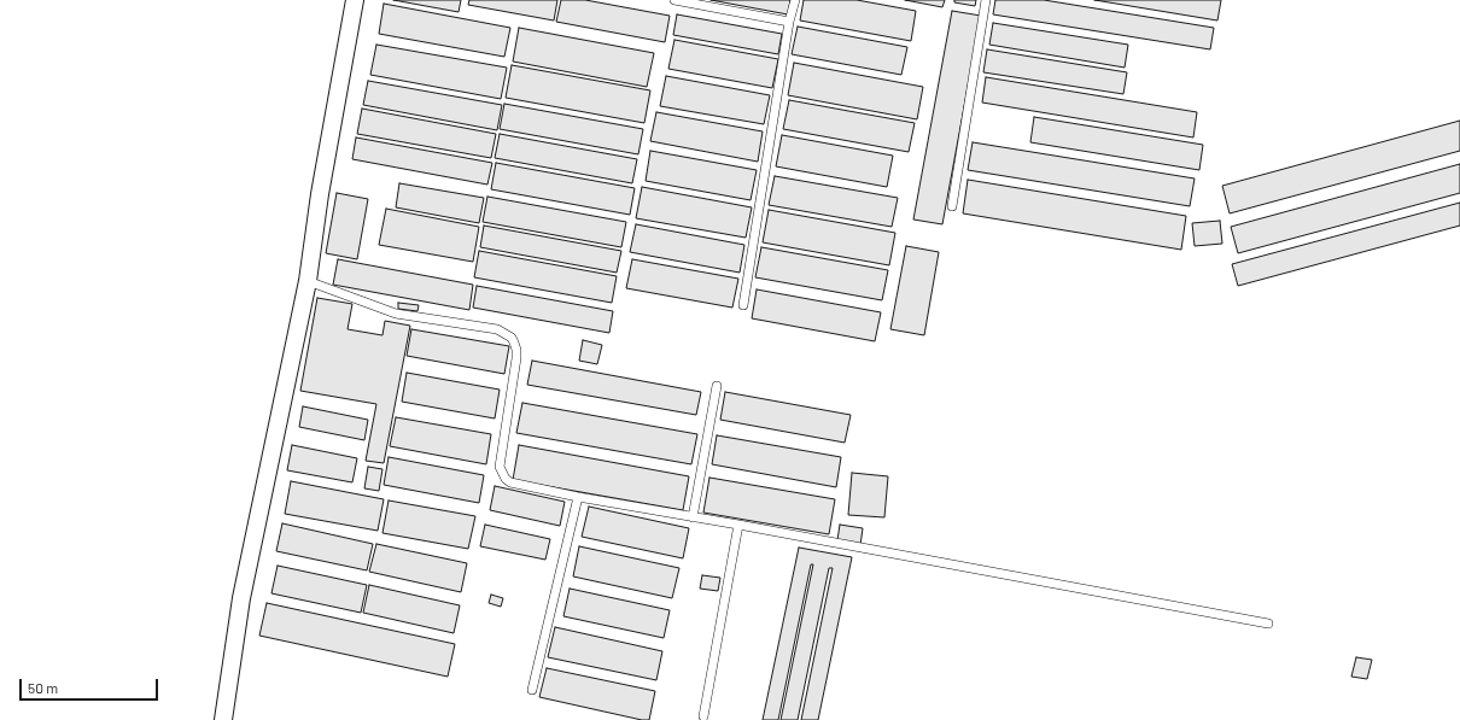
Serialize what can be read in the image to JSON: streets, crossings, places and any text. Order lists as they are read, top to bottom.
{
  "scale_bar": "50 m"
}
